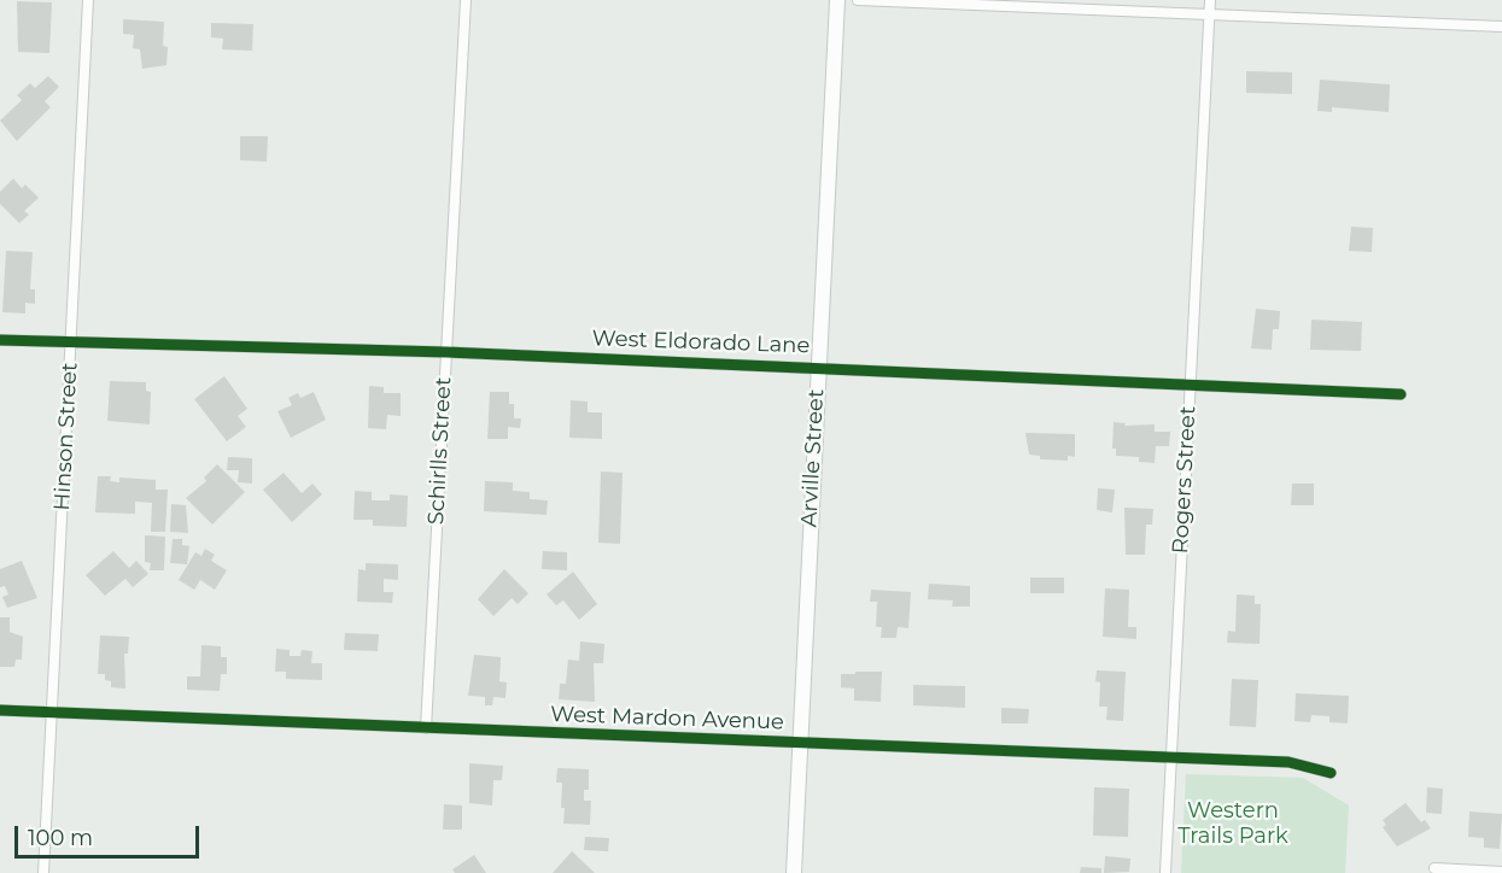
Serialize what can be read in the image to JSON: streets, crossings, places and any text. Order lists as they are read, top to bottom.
{
  "streets": {
    "street": [
      "West Eldorado Lane",
      "Hinson Street",
      "Schirlls Street",
      "Arville Street",
      "Rogers Street",
      "West Mardon Avenue"
    ]
  },
  "crossings": [
    ["West Eldorado Lane", "Hinson Street"],
    ["West Eldorado Lane", "Schirlls Street"],
    ["West Eldorado Lane", "Arville Street"],
    ["West Eldorado Lane", "Rogers Street"],
    ["Hinson Street", "West Mardon Avenue"],
    ["Schirlls Street", "West Mardon Avenue"],
    ["Arville Street", "West Mardon Avenue"],
    ["Rogers Street", "West Mardon Avenue"]
  ],
  "parks": ["Western Trails Park"],
  "scale_bar": "100 m"
}
